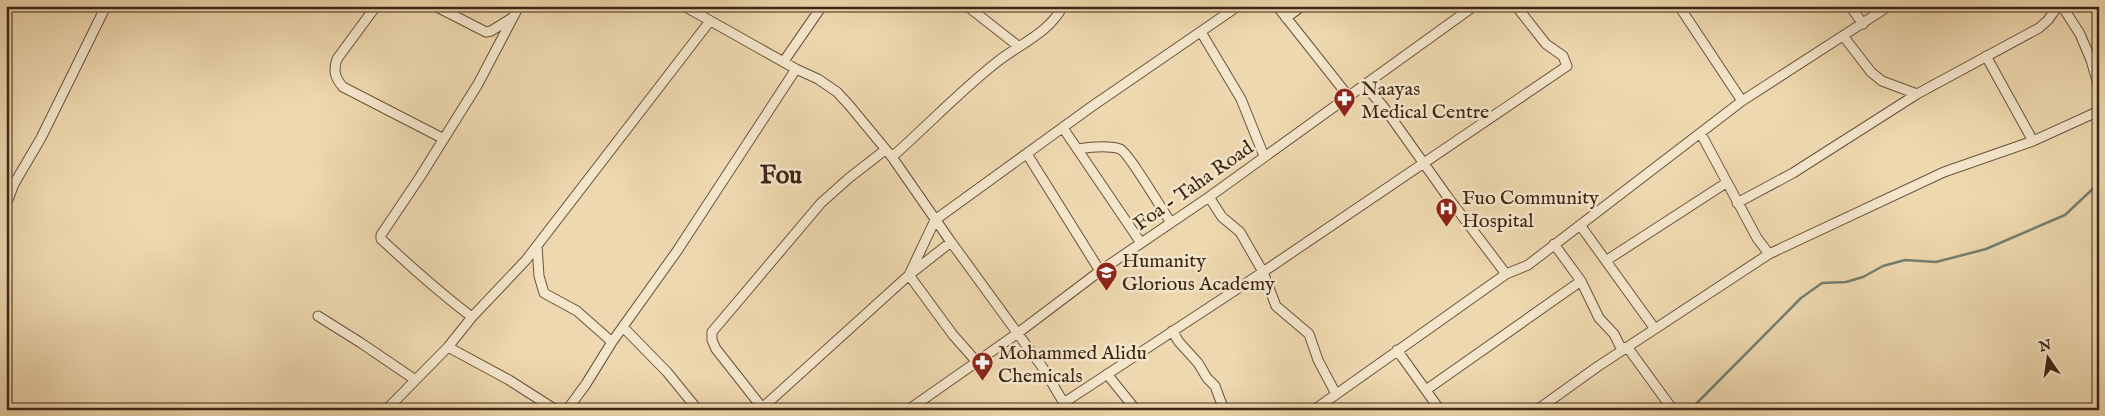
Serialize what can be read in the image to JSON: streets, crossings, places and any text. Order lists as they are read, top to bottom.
{
  "streets": {
    "street": ["Foa - Taha Road"]
  },
  "districts": ["Fou"],
  "places": {
    "pharmacy": ["Naayas Medical Centre", "Mohammed Alidu Chemicals"],
    "hospital": ["Fuo Community Hospital"],
    "school or university": ["Humanity Glorious Academy"]
  },
  "north": "top"
}
